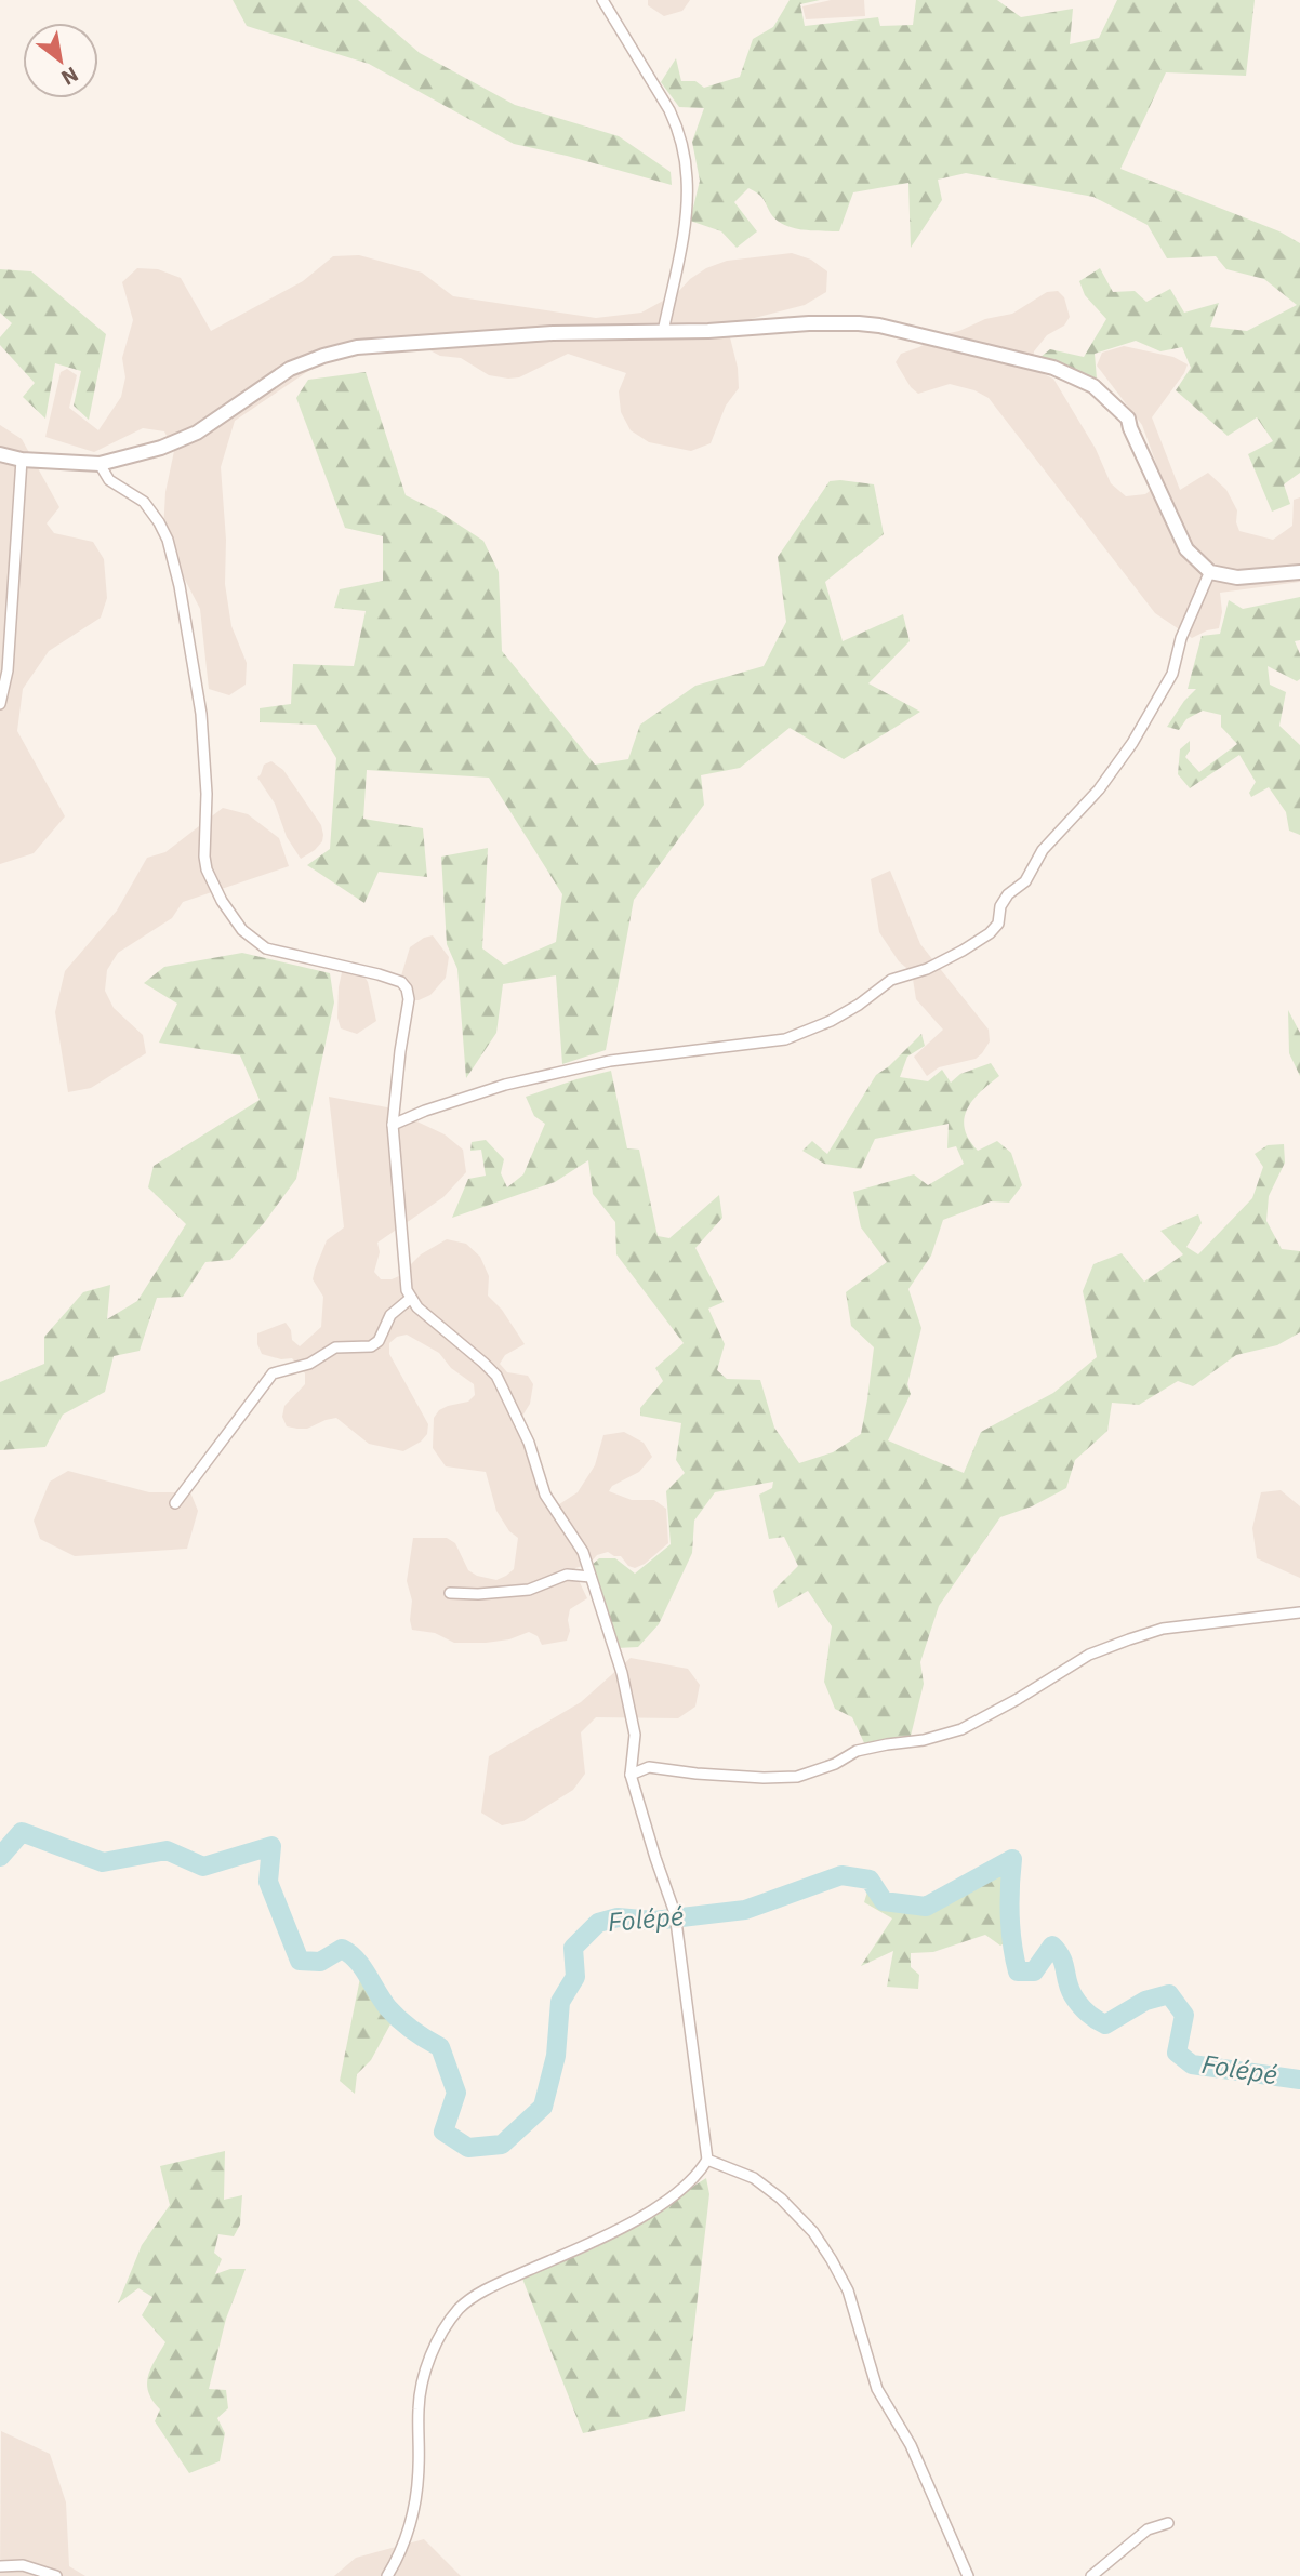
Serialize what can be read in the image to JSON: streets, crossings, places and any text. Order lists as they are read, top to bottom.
{
  "water": ["Folépé"],
  "north": "bottom right"
}
